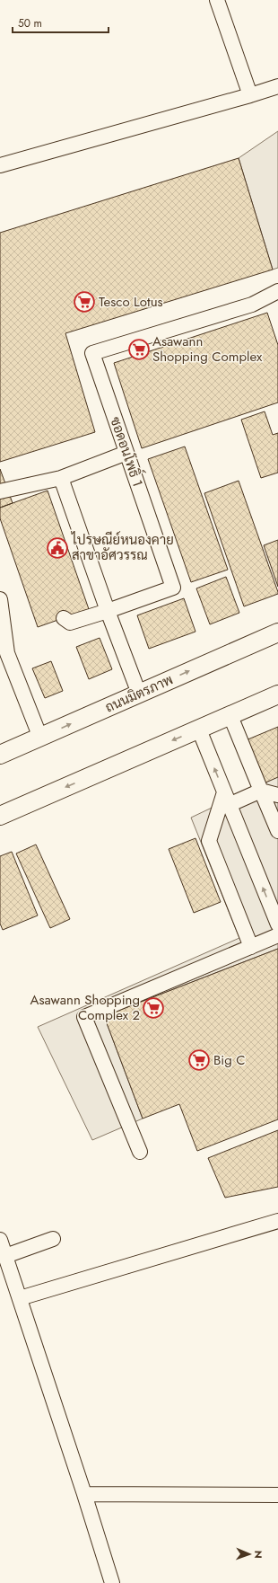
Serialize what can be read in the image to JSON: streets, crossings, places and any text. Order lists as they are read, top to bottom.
{
  "streets": {
    "main road": ["ถนนมิตรภาพ"],
    "street": ["ซอดอนโพธิ์ 1"]
  },
  "places": {
    "supermarket": [
      "Tesco Lotus",
      "Asawann Shopping Complex",
      "Asawann Shopping Complex 2",
      "Big C"
    ],
    "public building": ["ไปรษณีย์หนองคาย สาขาอัศวรรณ"]
  },
  "scale_bar": "50 m",
  "north": "right"
}
